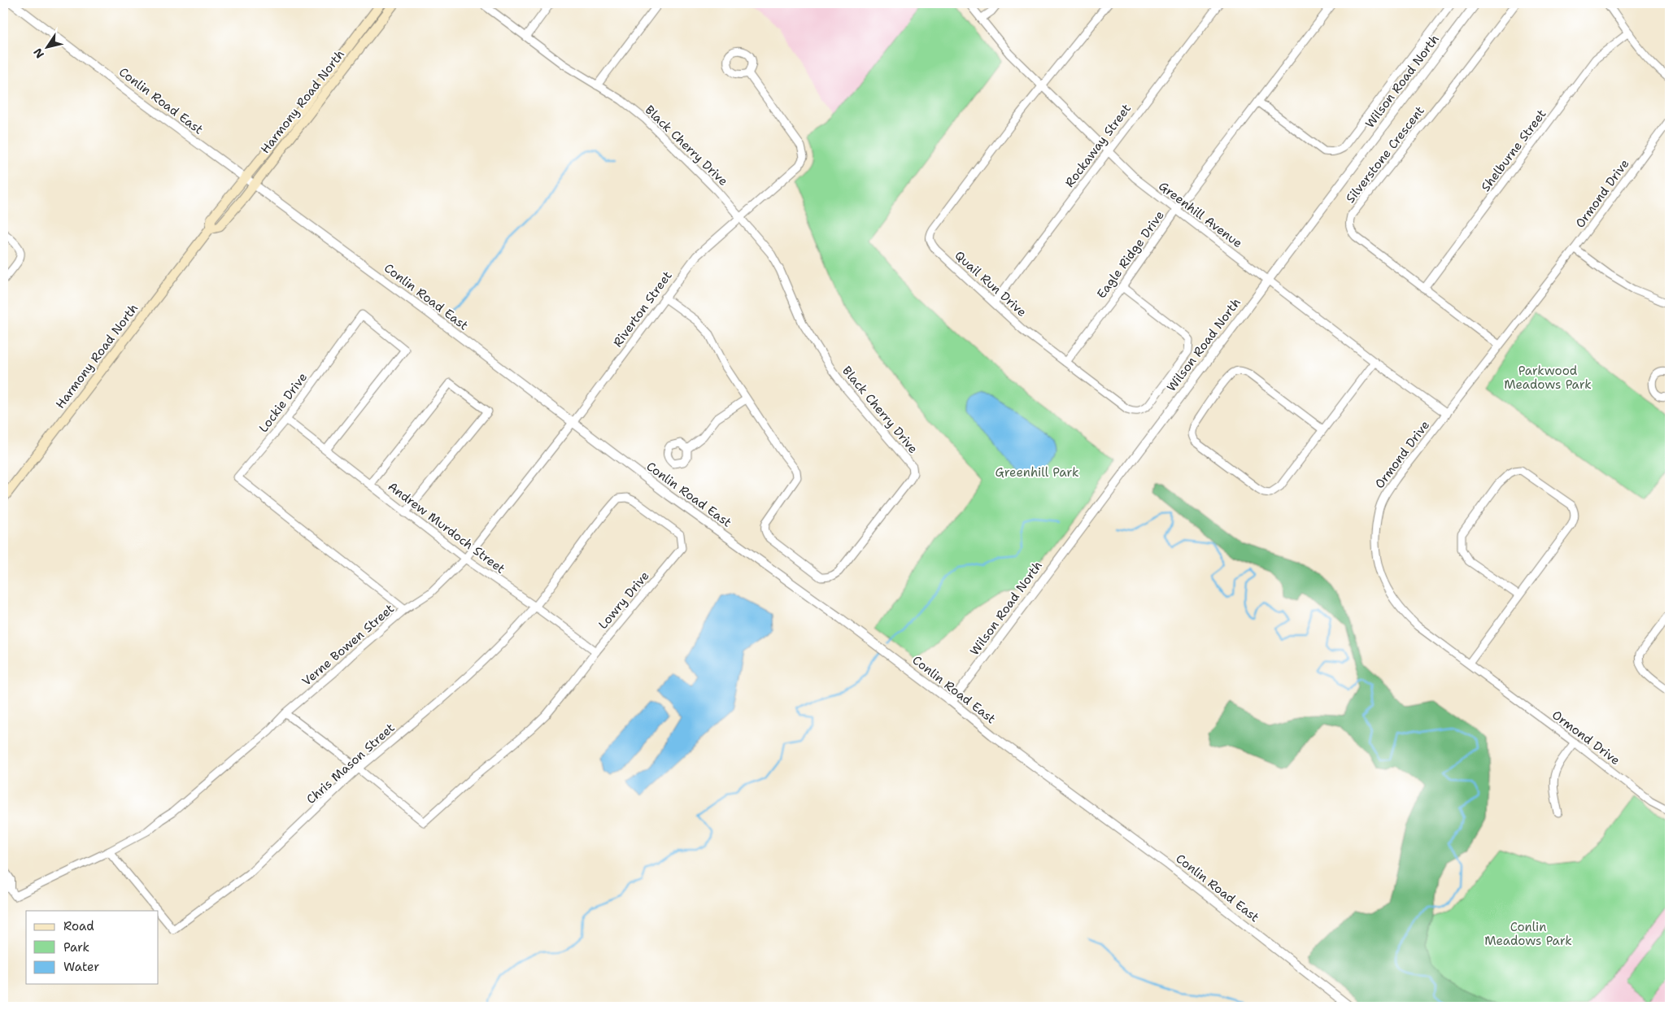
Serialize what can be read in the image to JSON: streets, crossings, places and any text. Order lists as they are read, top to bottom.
{
  "streets": {
    "main road": ["Harmony Road North"],
    "street": [
      "Wilson Road North",
      "Conlin Road East",
      "Black Cherry Drive",
      "Rockaway Street",
      "Shelburne Street",
      "Silverstone Crescent",
      "Ormond Drive",
      "Greenhill Avenue",
      "Eagle Ridge Drive",
      "Quail Run Drive",
      "Riverton Street",
      "Lockie Drive",
      "Andrew Murdoch Street",
      "Lowry Drive",
      "Verne Bowen Street",
      "Chris Mason Street"
    ]
  },
  "crossings": [
    ["Wilson Road North", "Conlin Road East"],
    ["Wilson Road North", "Greenhill Avenue"],
    ["Conlin Road East", "Harmony Road North"],
    ["Conlin Road East", "Riverton Street"],
    ["Conlin Road East", "Verne Bowen Street"],
    ["Black Cherry Drive", "Riverton Street"],
    ["Rockaway Street", "Greenhill Avenue"],
    ["Rockaway Street", "Quail Run Drive"],
    ["Shelburne Street", "Silverstone Crescent"],
    ["Silverstone Crescent", "Ormond Drive"],
    ["Ormond Drive", "Greenhill Avenue"],
    ["Greenhill Avenue", "Eagle Ridge Drive"],
    ["Greenhill Avenue", "Quail Run Drive"],
    ["Eagle Ridge Drive", "Quail Run Drive"],
    ["Riverton Street", "Verne Bowen Street"],
    ["Lockie Drive", "Andrew Murdoch Street"],
    ["Lockie Drive", "Verne Bowen Street"],
    ["Andrew Murdoch Street", "Lowry Drive"],
    ["Andrew Murdoch Street", "Verne Bowen Street"],
    ["Andrew Murdoch Street", "Chris Mason Street"],
    ["Lowry Drive", "Chris Mason Street"],
    ["Verne Bowen Street", "Chris Mason Street"]
  ],
  "parks": ["Parkwood Meadows Park", "Greenhill Park", "Conlin Meadows Park"],
  "legend": ["Road", "Park", "Water"],
  "north": "bottom left"
}
